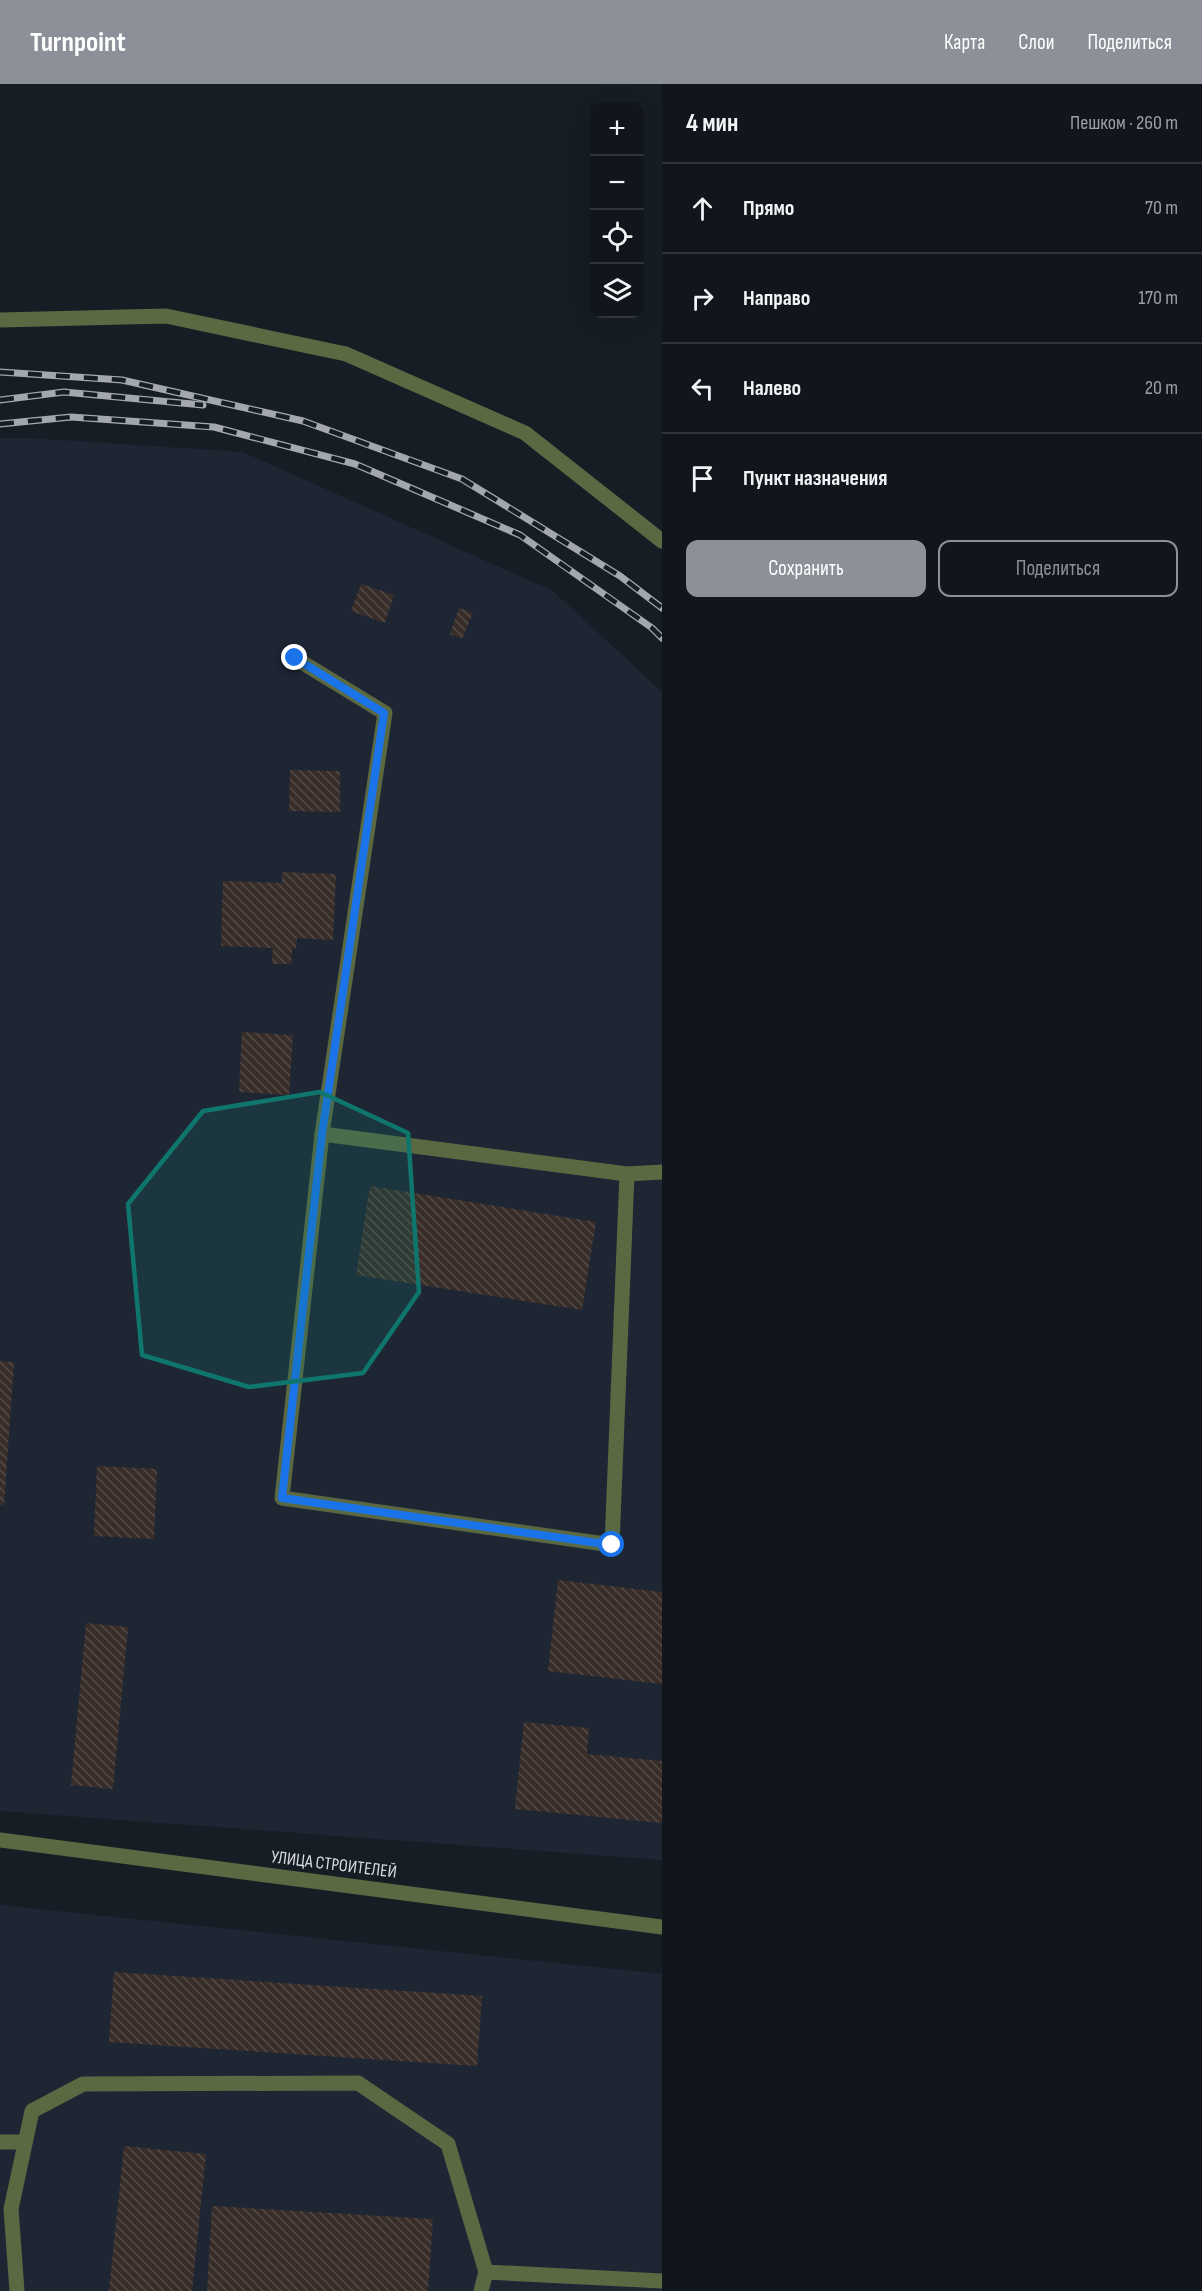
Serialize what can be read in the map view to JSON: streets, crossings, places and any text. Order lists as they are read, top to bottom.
{
  "streets": {
    "street": ["УЛИЦА СТРОИТЕЛЕЙ"]
  },
  "page": {
    "header": "Turnpoint",
    "nav": ["Карта", "Слои", "Поделиться"],
    "heading": ["4 мин", "Пешком · 260 m"],
    "map_buttons": ["+", "−"],
    "list": [
      ["Прямо", "70 m"],
      ["Направо", "170 m"],
      ["Налево", "20 m"],
      "Пункт назначения"
    ],
    "buttons": ["Сохранить", "Поделиться"]
  }
}
